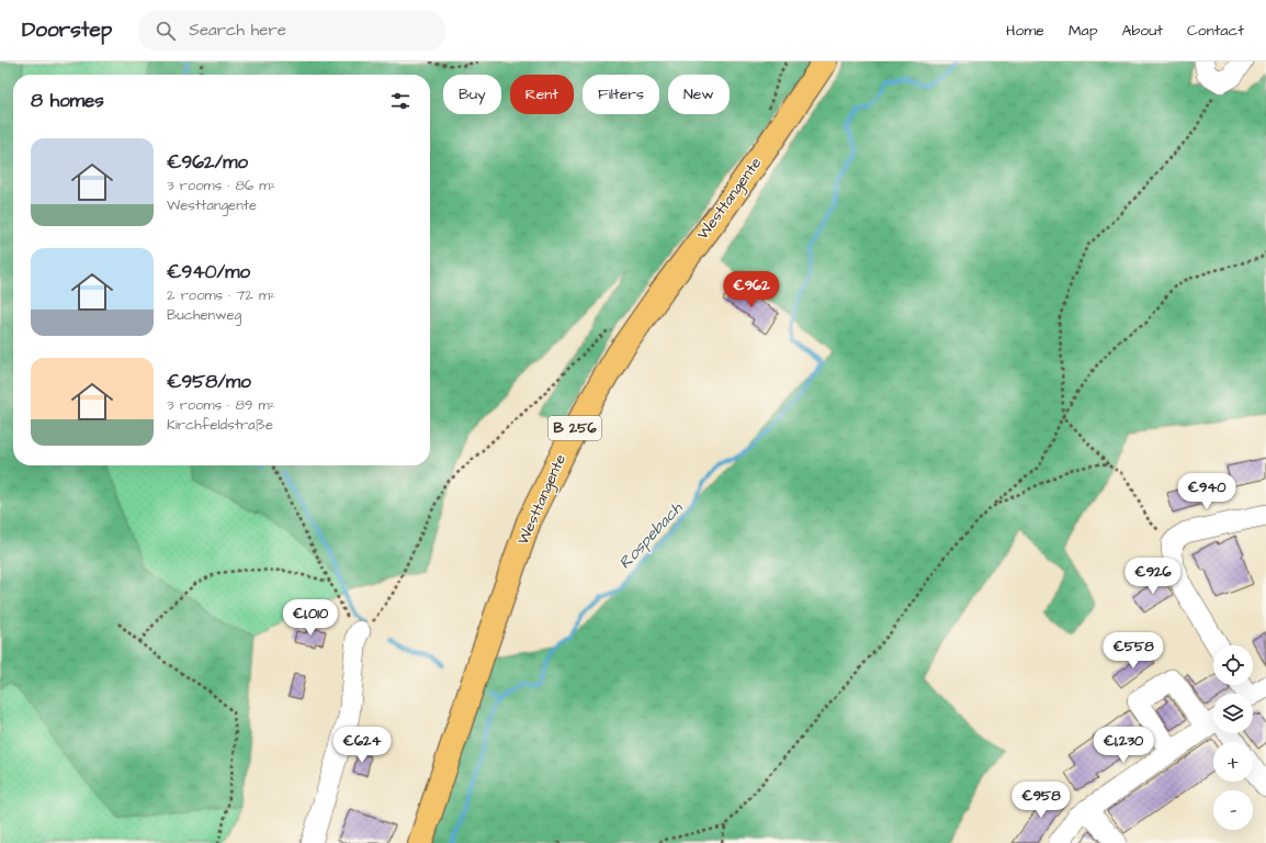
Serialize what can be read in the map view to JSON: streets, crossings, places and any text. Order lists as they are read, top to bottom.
{
  "streets": {
    "main road": ["Westtangente", "B 256"]
  },
  "water": ["Rospebach"],
  "page": {
    "header": "Doorstep",
    "search": "Search here",
    "nav": [
      "Home",
      "Map",
      "About",
      "Contact"
    ],
    "chip": [
      "Buy",
      "Rent",
      "Filters",
      "New"
    ],
    "heading": "8 homes",
    "list": [
      {
        "name": "€962/mo",
        "note": "3 rooms · 86 m² · Westtangente"
      },
      {
        "name": "€940/mo",
        "note": "2 rooms · 72 m² · Buchenweg"
      },
      {
        "name": "€958/mo",
        "note": "3 rooms · 89 m² · Kirchfeldstraße"
      }
    ],
    "price": [
      "€962",
      "€940",
      "€926",
      "€1,010",
      "€558",
      "€624",
      "€1,230",
      "€958"
    ],
    "map_buttons": ["+", "−"]
  }
}
